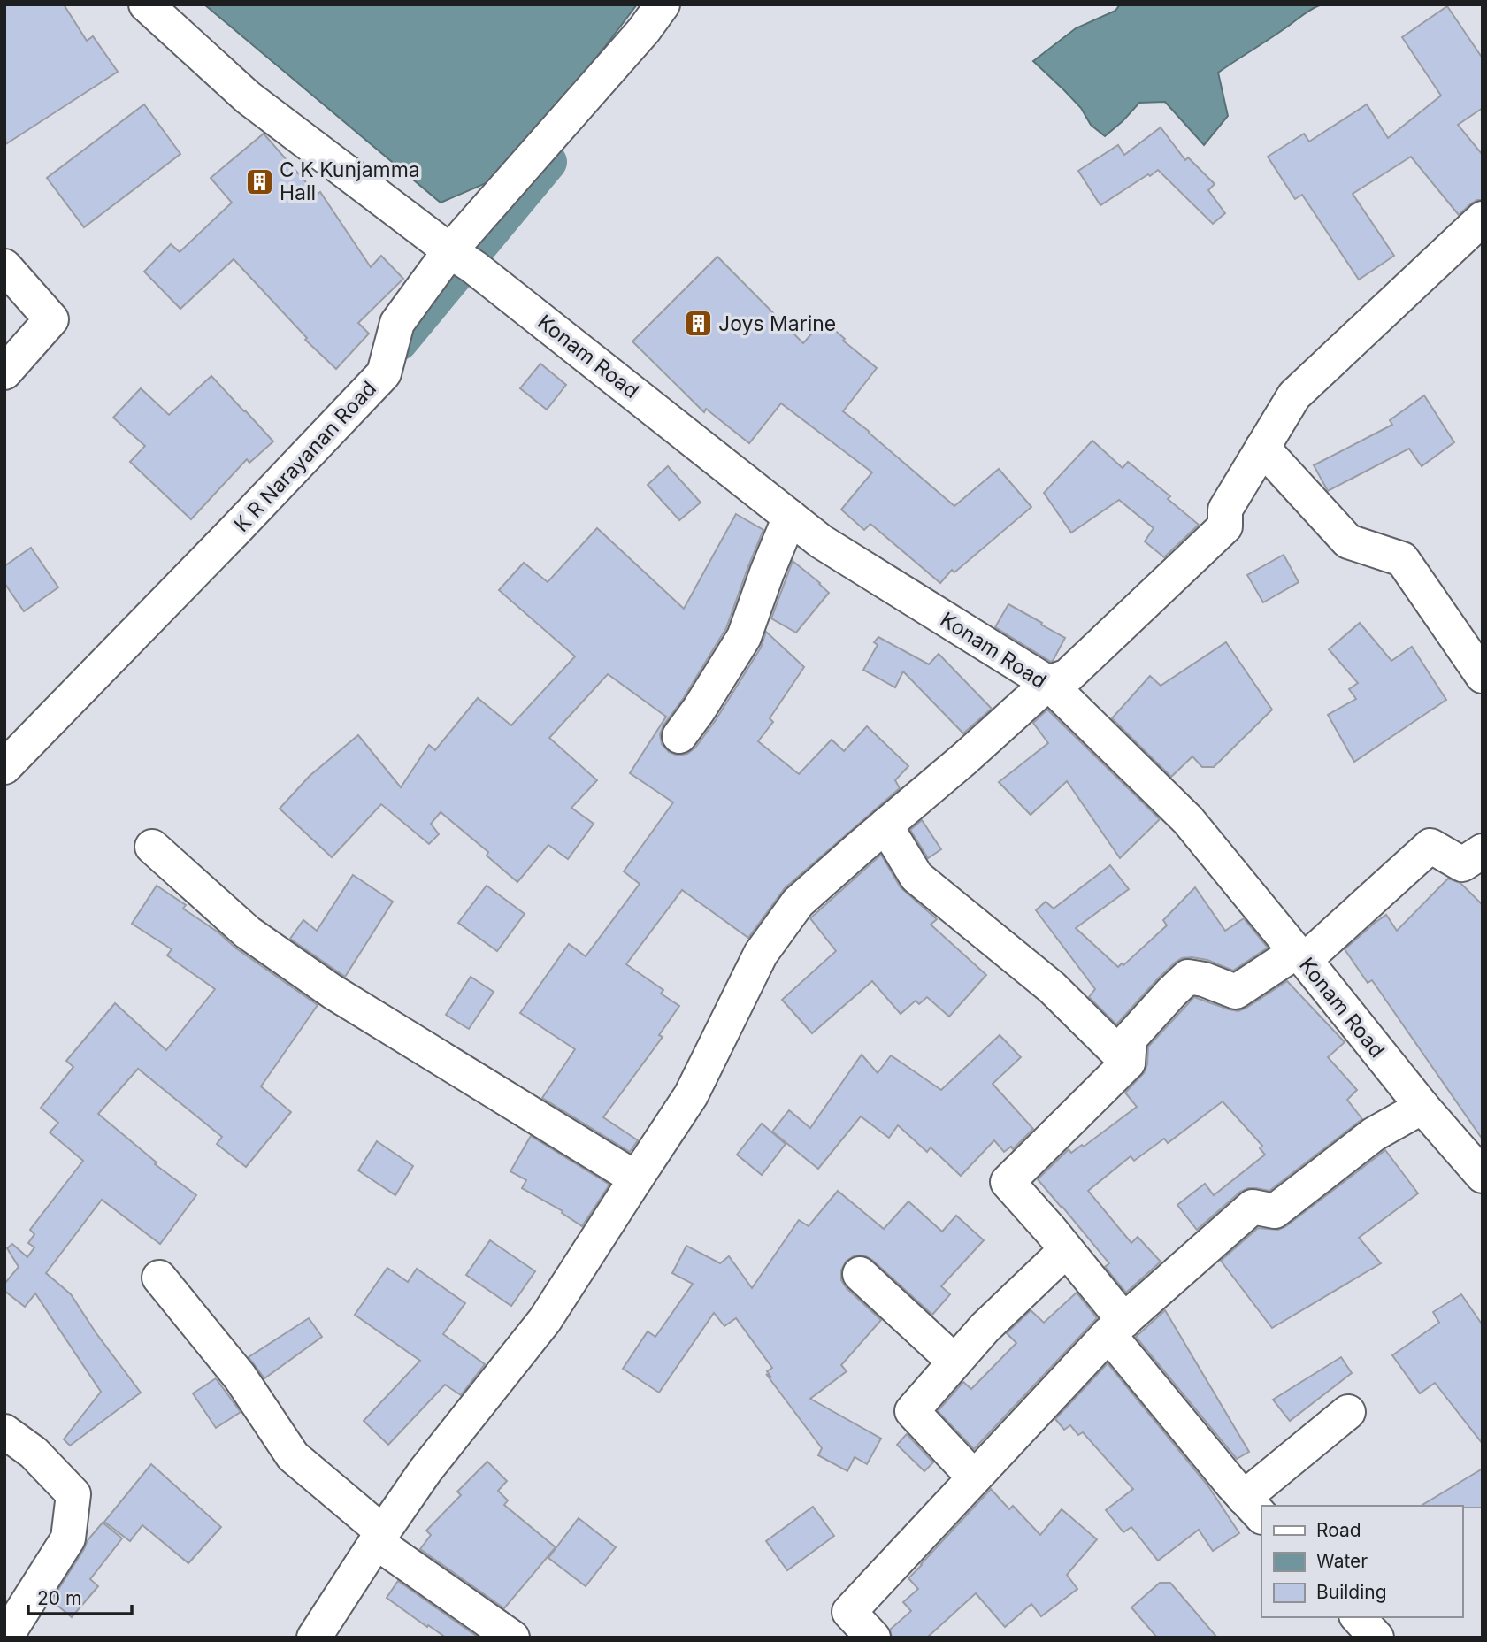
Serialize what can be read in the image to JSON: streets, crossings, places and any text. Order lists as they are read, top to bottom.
{
  "streets": {
    "street": ["Konam Road", "K R Narayanan Road"]
  },
  "crossings": [
    ["Konam Road", "K R Narayanan Road"]
  ],
  "places": {
    "building": ["C K Kunjamma Hall", "Joys Marine"]
  },
  "legend": ["Road", "Water", "Building"],
  "scale_bar": "20 m"
}
